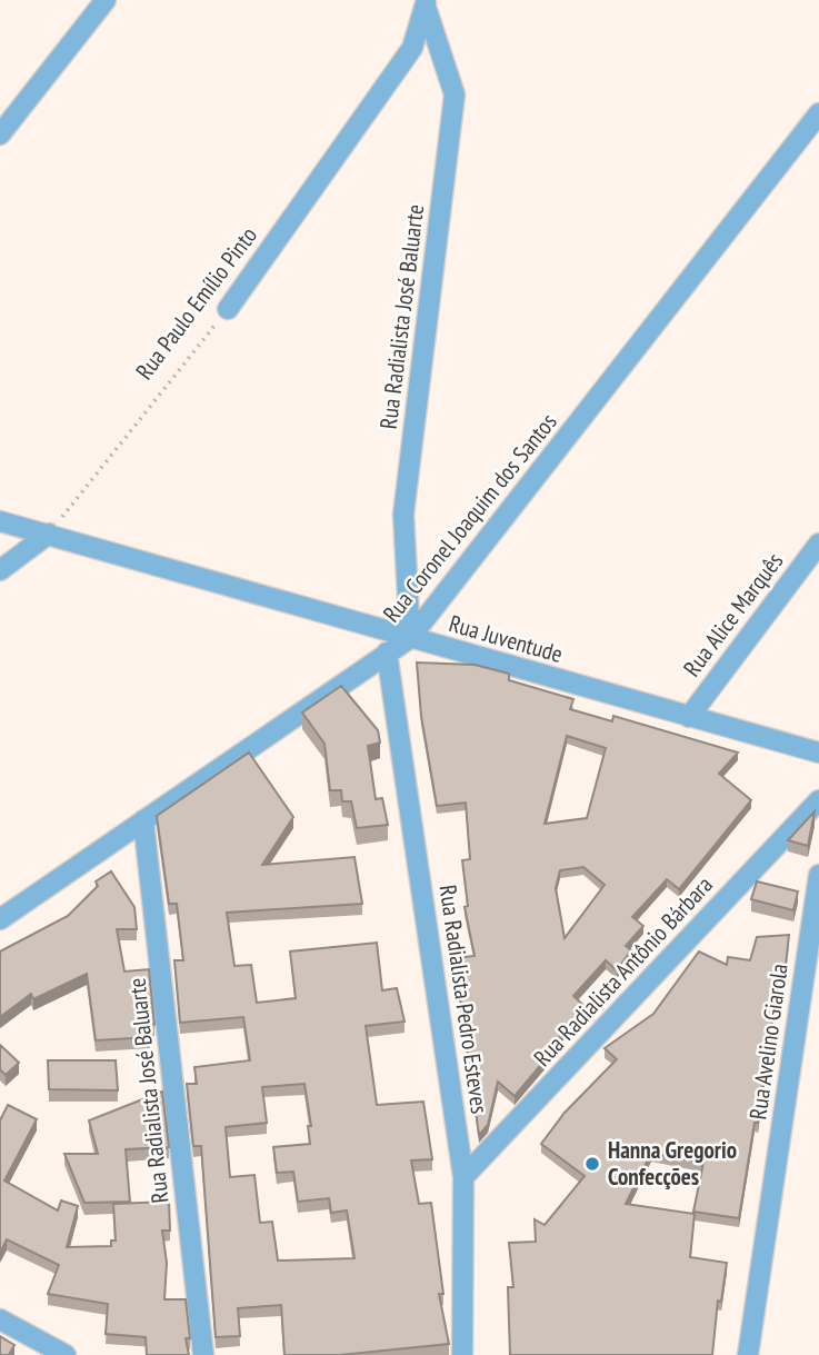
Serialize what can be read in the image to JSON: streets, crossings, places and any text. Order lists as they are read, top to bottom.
{
  "streets": {
    "street": [
      "Rua Paulo Emílio Pinto",
      "Rua Radialista José Baluarte",
      "Rua Coronel Joaquim dos Santos",
      "Rua Alice Marquês",
      "Rua Juventude",
      "Rua Radialista Antônio Bárbara",
      "Rua Radialista Pedro Esteves",
      "Rua Avelino Giarola"
    ]
  },
  "crossings": [
    ["Rua Paulo Emílio Pinto", "Rua Radialista José Baluarte"],
    ["Rua Paulo Emílio Pinto", "Rua Juventude"],
    ["Rua Radialista José Baluarte", "Rua Coronel Joaquim dos Santos"],
    ["Rua Radialista José Baluarte", "Rua Juventude"],
    ["Rua Coronel Joaquim dos Santos", "Rua Juventude"],
    ["Rua Coronel Joaquim dos Santos", "Rua Radialista Pedro Esteves"],
    ["Rua Alice Marquês", "Rua Juventude"],
    ["Rua Radialista Antônio Bárbara", "Rua Radialista Pedro Esteves"]
  ],
  "places": ["Hanna Gregorio Confecções"]
}
